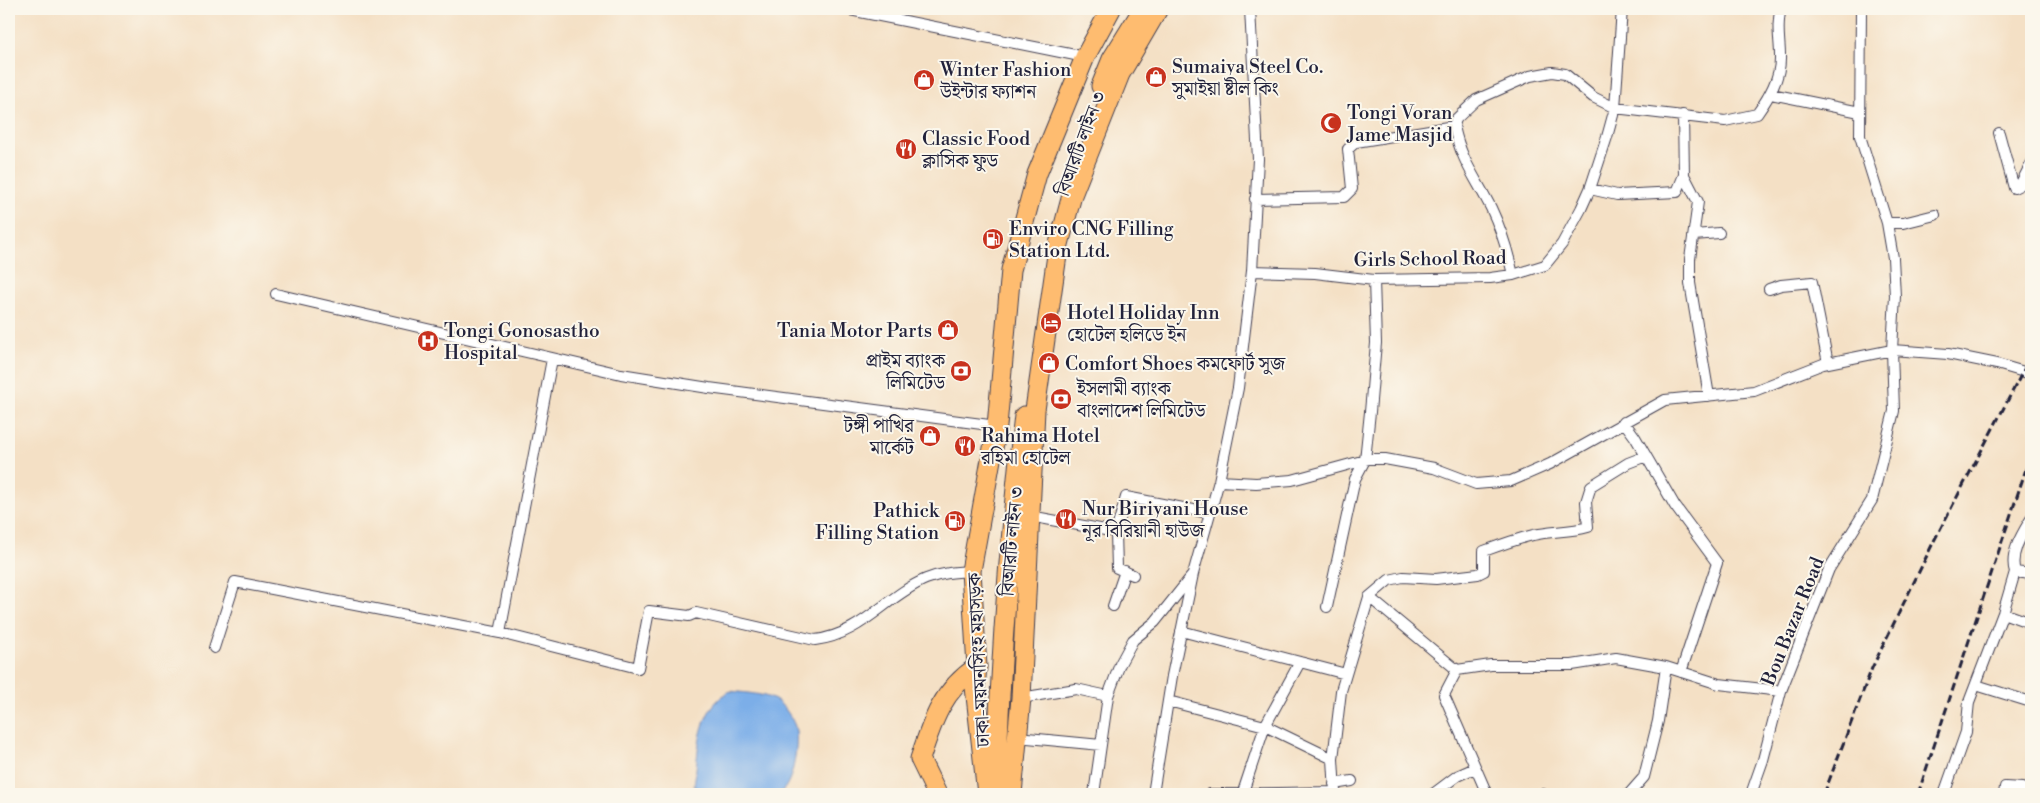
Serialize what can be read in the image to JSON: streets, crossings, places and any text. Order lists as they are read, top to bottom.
{
  "streets": {
    "highway": ["বিআরটি লাইন ৩", "ঢাকা-ময়মনসিংহ মহাসড়ক"],
    "street": ["Girls School Road", "Bou Bazar Road"]
  },
  "places": {
    "shop": [
      "Sumaiya Steel Co. সুমাইয়া ষ্টীল কিং",
      "Winter Fashion উইন্টার ফ্যাশন",
      "Tania Motor Parts",
      "Comfort Shoes কমফোর্ট সুজ",
      "টঙ্গী পাখির মার্কেট"
    ],
    "mosque": ["Tongi Voran Jame Masjid"],
    "restaurant": ["Classic Food ক্লাসিক ফুড", "Rahima Hotel রহিমা হোটেল", "Nur Biriyani House নূর বিরিয়ানী হাউজ"],
    "fuel station": ["Enviro CNG Filling Station Ltd.", "Pathick Filling Station"],
    "hotel": ["Hotel Holiday Inn হোটেল হলিডে ইন"],
    "hospital": ["Tongi Gonosastho Hospital"],
    "bank": ["প্রাইম ব্যাংক লিমিটেড", "ইসলামী ব্যাংক বাংলাদেশ লিমিটেড"]
  }
}
